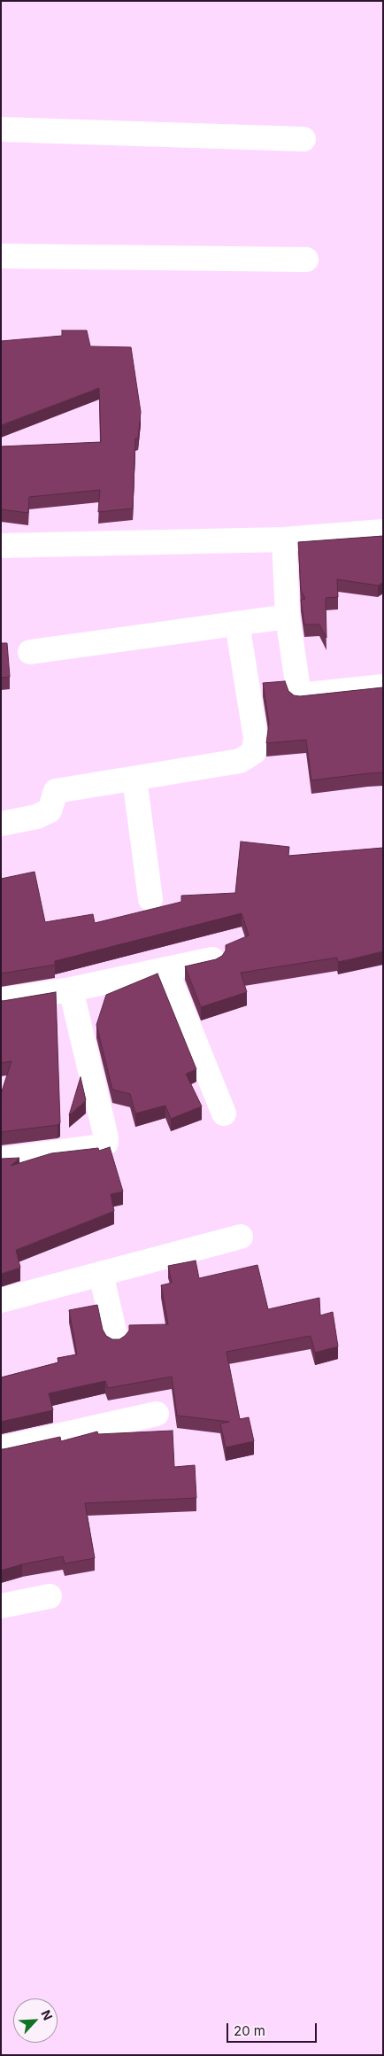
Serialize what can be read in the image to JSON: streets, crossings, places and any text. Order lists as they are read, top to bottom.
{
  "scale_bar": "20 m",
  "north": "top right"
}
